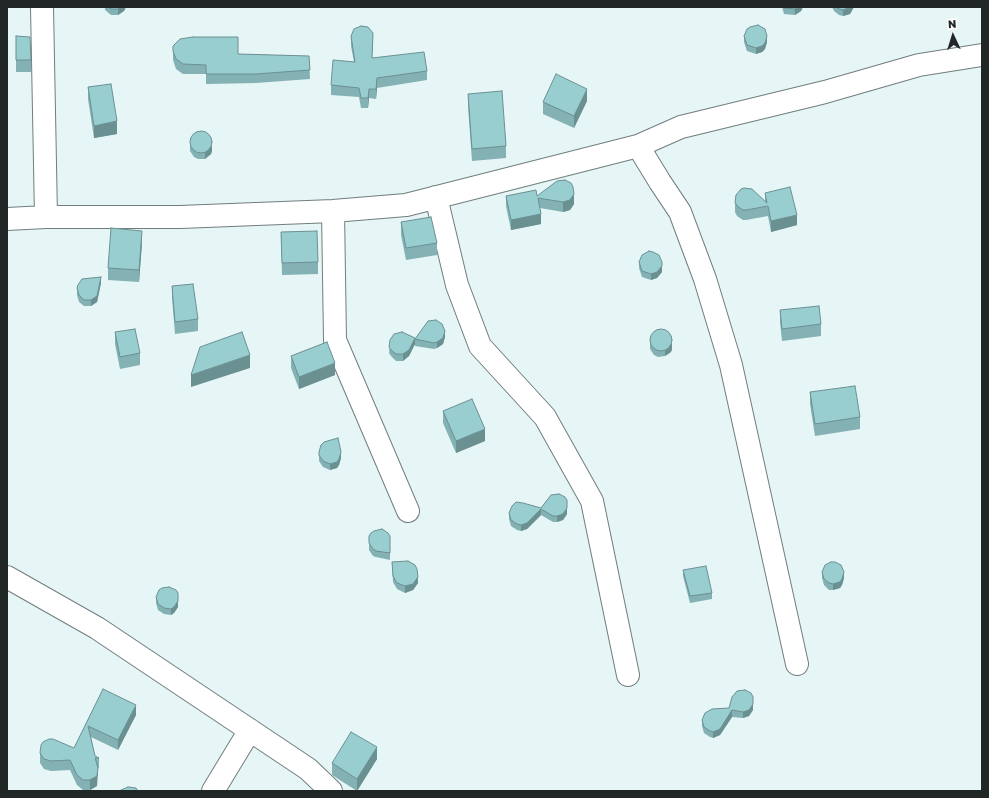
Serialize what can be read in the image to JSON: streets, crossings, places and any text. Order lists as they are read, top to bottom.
{
  "north": "top"
}
